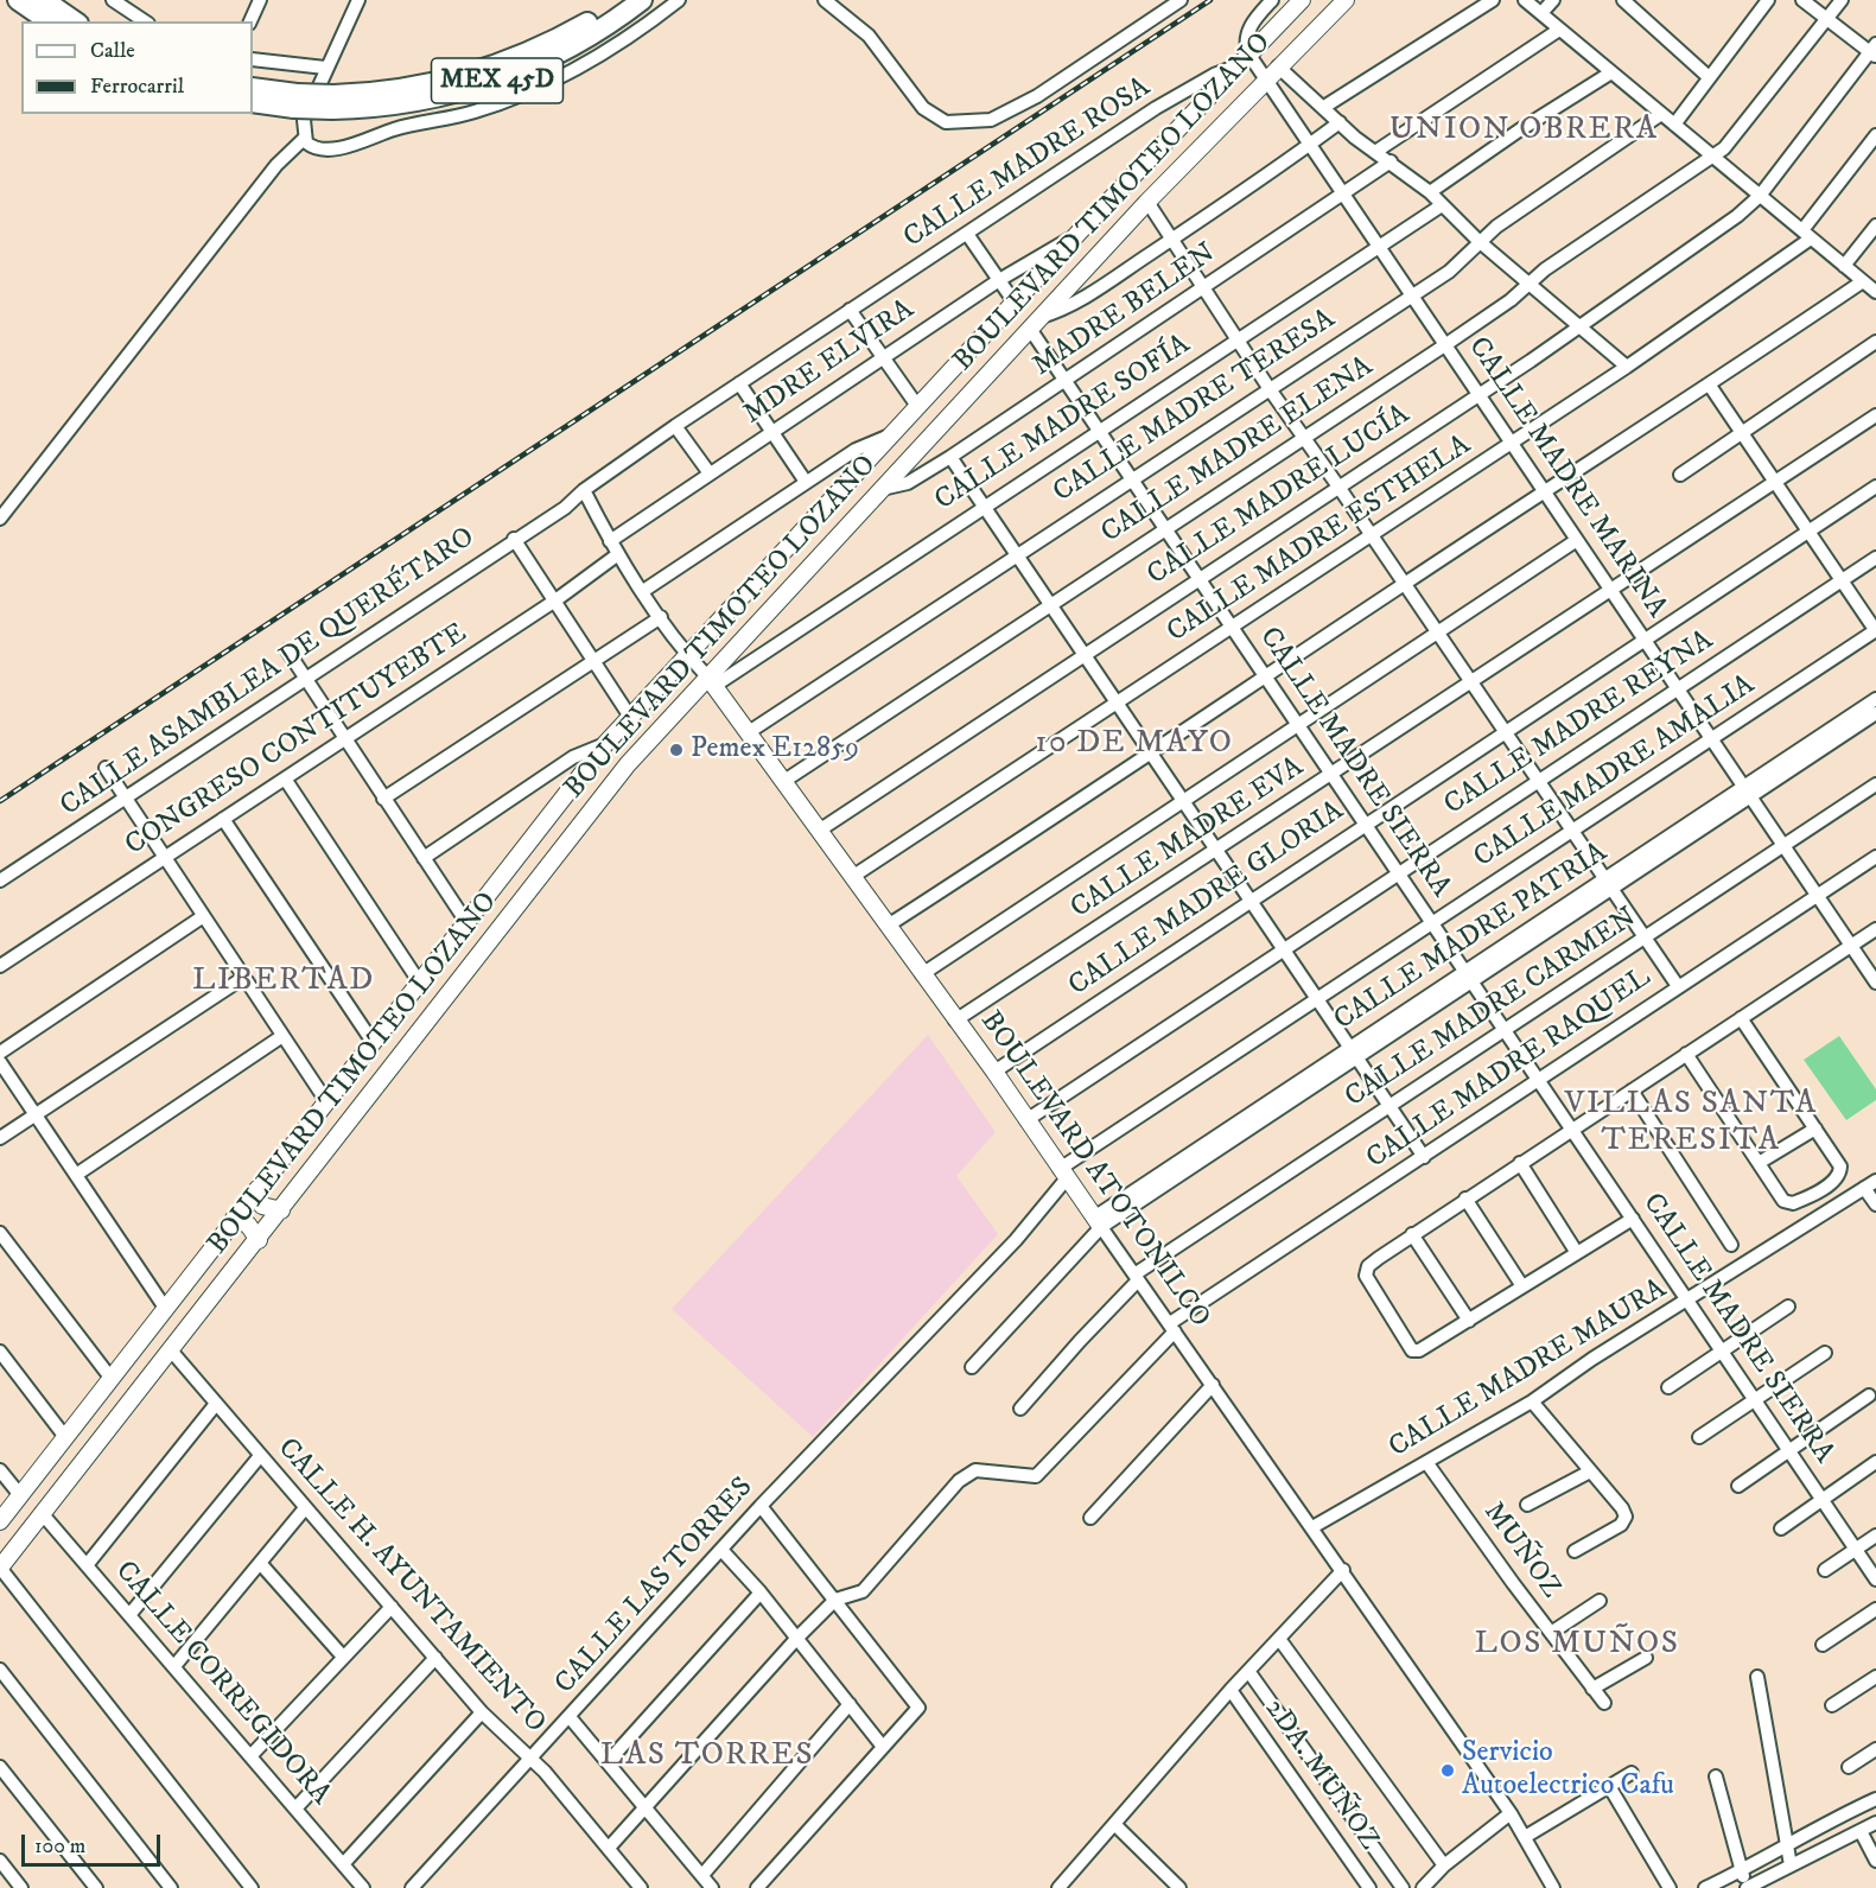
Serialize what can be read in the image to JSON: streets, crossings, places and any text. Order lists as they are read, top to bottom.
{
  "streets": {
    "highway": ["MEX 45D"],
    "main road": ["BOULEVARD TIMOTEO LOZANO", "BOULEVARD ATOTONILCO"],
    "street": [
      "CALLE MADRE ROSA",
      "MADRE BELEN",
      "MDRE ELVIRA",
      "CALLE MADRE TERESA",
      "CALLE MADRE SOFÍA",
      "CALLE MADRE ELENA",
      "CALLE MADRE MARINA",
      "CALLE MADRE LUCÍA",
      "CALLE MADRE ESTHELA",
      "CALLE ASAMBLEA DE QUERÉTARO",
      "CALLE MADRE REYNA",
      "CONGRESO CONTITUYEBTE",
      "CALLE MADRE SIERRA",
      "CALLE MADRE AMALIA",
      "CALLE MADRE EVA",
      "CALLE MADRE GLORIA",
      "CALLE MADRE PATRIA",
      "CALLE MADRE CARMEN",
      "CALLE MADRE RAQUEL",
      "CALLE MADRE MAURA",
      "MUÑOZ",
      "CALLE H. AYUNTAMIENTO",
      "CALLE LAS TORRES",
      "CALLE CORREGIDORA",
      "2DA. MUÑOZ"
    ]
  },
  "crossings": [
    ["CALLE MADRE ROSA", "BOULEVARD TIMOTEO LOZANO"],
    ["CALLE MADRE ROSA", "CALLE ASAMBLEA DE QUERÉTARO"],
    ["BOULEVARD TIMOTEO LOZANO", "MADRE BELEN"],
    ["BOULEVARD TIMOTEO LOZANO", "MDRE ELVIRA"],
    ["BOULEVARD TIMOTEO LOZANO", "CALLE MADRE SOFÍA"],
    ["BOULEVARD TIMOTEO LOZANO", "CALLE MADRE MARINA"],
    ["BOULEVARD TIMOTEO LOZANO", "CALLE MADRE SIERRA"],
    ["BOULEVARD TIMOTEO LOZANO", "BOULEVARD ATOTONILCO"],
    ["BOULEVARD TIMOTEO LOZANO", "CALLE H. AYUNTAMIENTO"],
    ["BOULEVARD TIMOTEO LOZANO", "CALLE CORREGIDORA"],
    ["MADRE BELEN", "CALLE MADRE MARINA"],
    ["MADRE BELEN", "CALLE MADRE SIERRA"],
    ["MDRE ELVIRA", "BOULEVARD ATOTONILCO"],
    ["CALLE MADRE TERESA", "CALLE MADRE MARINA"],
    ["CALLE MADRE TERESA", "CALLE MADRE SIERRA"],
    ["CALLE MADRE TERESA", "BOULEVARD ATOTONILCO"],
    ["CALLE MADRE SOFÍA", "CALLE MADRE MARINA"],
    ["CALLE MADRE SOFÍA", "CALLE MADRE SIERRA"],
    ["CALLE MADRE SOFÍA", "BOULEVARD ATOTONILCO"],
    ["CALLE MADRE ELENA", "CALLE MADRE MARINA"],
    ["CALLE MADRE ELENA", "CALLE MADRE SIERRA"],
    ["CALLE MADRE ELENA", "BOULEVARD ATOTONILCO"],
    ["CALLE MADRE MARINA", "CALLE MADRE LUCÍA"],
    ["CALLE MADRE MARINA", "CALLE MADRE ESTHELA"],
    ["CALLE MADRE MARINA", "CALLE MADRE REYNA"],
    ["CALLE MADRE MARINA", "CALLE MADRE AMALIA"],
    ["CALLE MADRE MARINA", "CALLE MADRE EVA"],
    ["CALLE MADRE MARINA", "CALLE MADRE GLORIA"],
    ["CALLE MADRE MARINA", "CALLE MADRE PATRIA"],
    ["CALLE MADRE MARINA", "CALLE MADRE CARMEN"],
    ["CALLE MADRE MARINA", "CALLE MADRE RAQUEL"],
    ["CALLE MADRE LUCÍA", "CALLE MADRE SIERRA"],
    ["CALLE MADRE LUCÍA", "BOULEVARD ATOTONILCO"],
    ["CALLE MADRE ESTHELA", "CALLE MADRE SIERRA"],
    ["CALLE MADRE ESTHELA", "BOULEVARD ATOTONILCO"],
    ["CALLE ASAMBLEA DE QUERÉTARO", "BOULEVARD ATOTONILCO"],
    ["CALLE MADRE REYNA", "CALLE MADRE SIERRA"],
    ["CALLE MADRE REYNA", "BOULEVARD ATOTONILCO"],
    ["CONGRESO CONTITUYEBTE", "BOULEVARD ATOTONILCO"],
    ["CALLE MADRE SIERRA", "CALLE MADRE AMALIA"],
    ["CALLE MADRE SIERRA", "CALLE MADRE EVA"],
    ["CALLE MADRE SIERRA", "CALLE MADRE GLORIA"],
    ["CALLE MADRE SIERRA", "CALLE MADRE PATRIA"],
    ["CALLE MADRE SIERRA", "CALLE MADRE CARMEN"],
    ["CALLE MADRE SIERRA", "CALLE MADRE RAQUEL"],
    ["CALLE MADRE SIERRA", "CALLE MADRE MAURA"],
    ["CALLE MADRE AMALIA", "BOULEVARD ATOTONILCO"],
    ["CALLE MADRE AMALIA", "CALLE LAS TORRES"],
    ["CALLE MADRE EVA", "BOULEVARD ATOTONILCO"],
    ["CALLE MADRE GLORIA", "BOULEVARD ATOTONILCO"],
    ["CALLE MADRE PATRIA", "BOULEVARD ATOTONILCO"],
    ["CALLE MADRE CARMEN", "BOULEVARD ATOTONILCO"],
    ["CALLE MADRE RAQUEL", "BOULEVARD ATOTONILCO"],
    ["BOULEVARD ATOTONILCO", "CALLE MADRE MAURA"],
    ["CALLE MADRE MAURA", "MUÑOZ"],
    ["CALLE H. AYUNTAMIENTO", "CALLE LAS TORRES"]
  ],
  "districts": [
    "UNION OBRERA",
    "10 DE MAYO",
    "LIBERTAD",
    "VILLAS SANTA TERESITA",
    "LOS MUÑOS",
    "LAS TORRES"
  ],
  "places": ["Pemex E12859", "Servicio Autoelectrico Cafu"],
  "legend": ["Calle", "Ferrocarril"],
  "scale_bar": "100 m"
}
